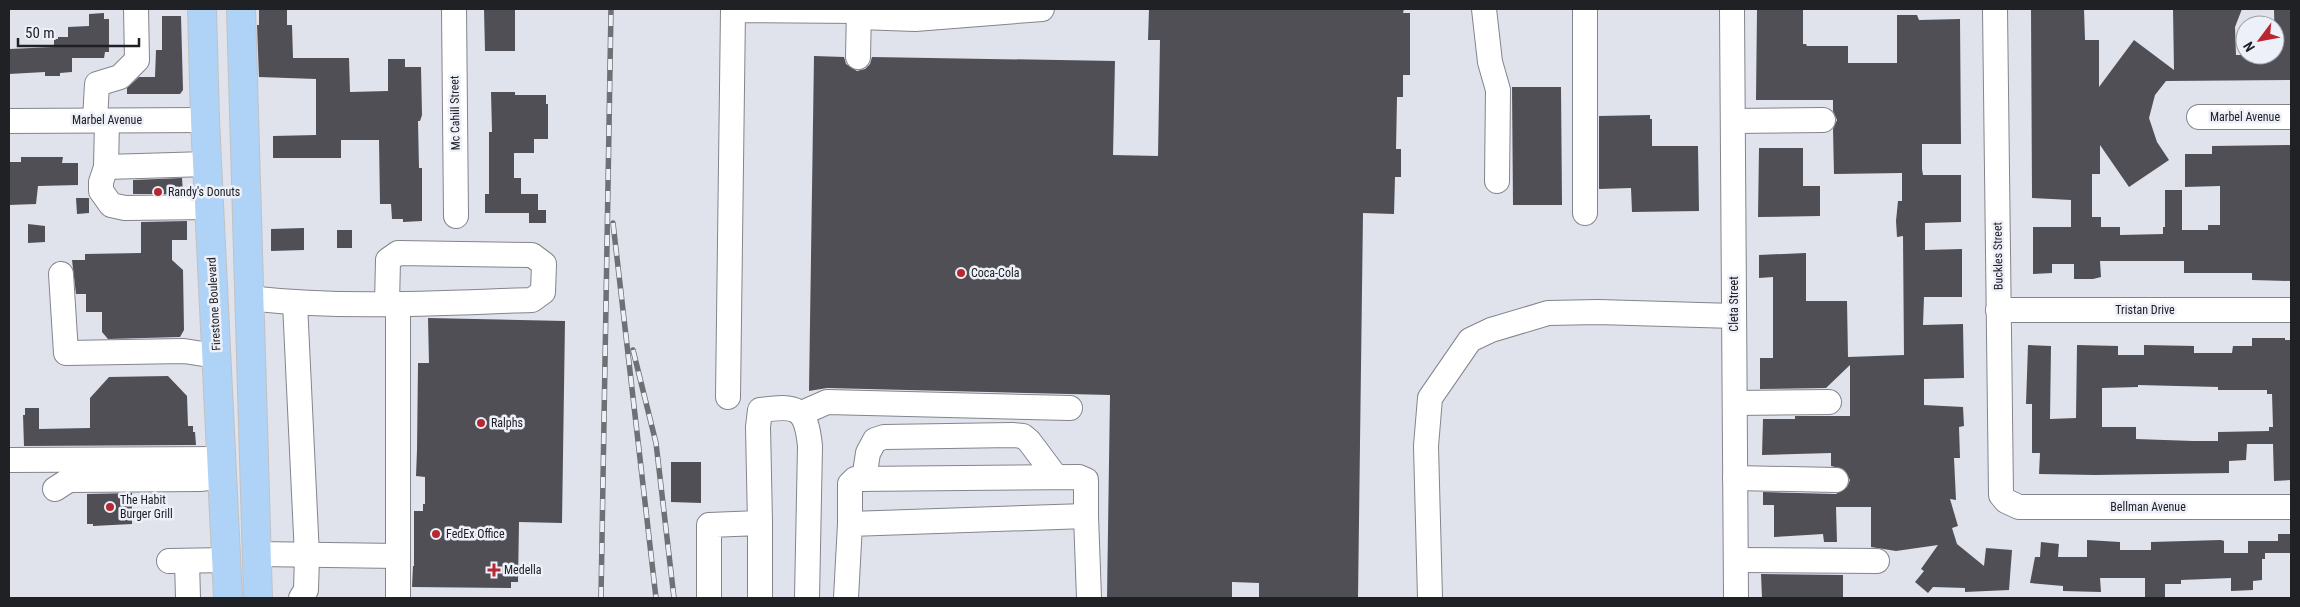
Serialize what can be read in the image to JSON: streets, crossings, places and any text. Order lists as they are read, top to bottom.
{
  "streets": {
    "main road": ["Firestone Boulevard"],
    "street": [
      "Mc Cahill Street",
      "Marbel Avenue",
      "Buckles Street",
      "Cleta Street",
      "Tristan Drive",
      "Bellman Avenue"
    ]
  },
  "crossings": [
    ["Marbel Avenue", "Firestone Boulevard"],
    ["Buckles Street", "Tristan Drive"],
    ["Buckles Street", "Bellman Avenue"]
  ],
  "places": {
    "other": [
      "Randy's Donuts",
      "Coca-Cola",
      "Ralphs",
      "The Habit Burger Grill",
      "FedEx Office"
    ],
    "health": ["Medella"]
  },
  "scale_bar": "50 m",
  "north": "bottom left"
}
